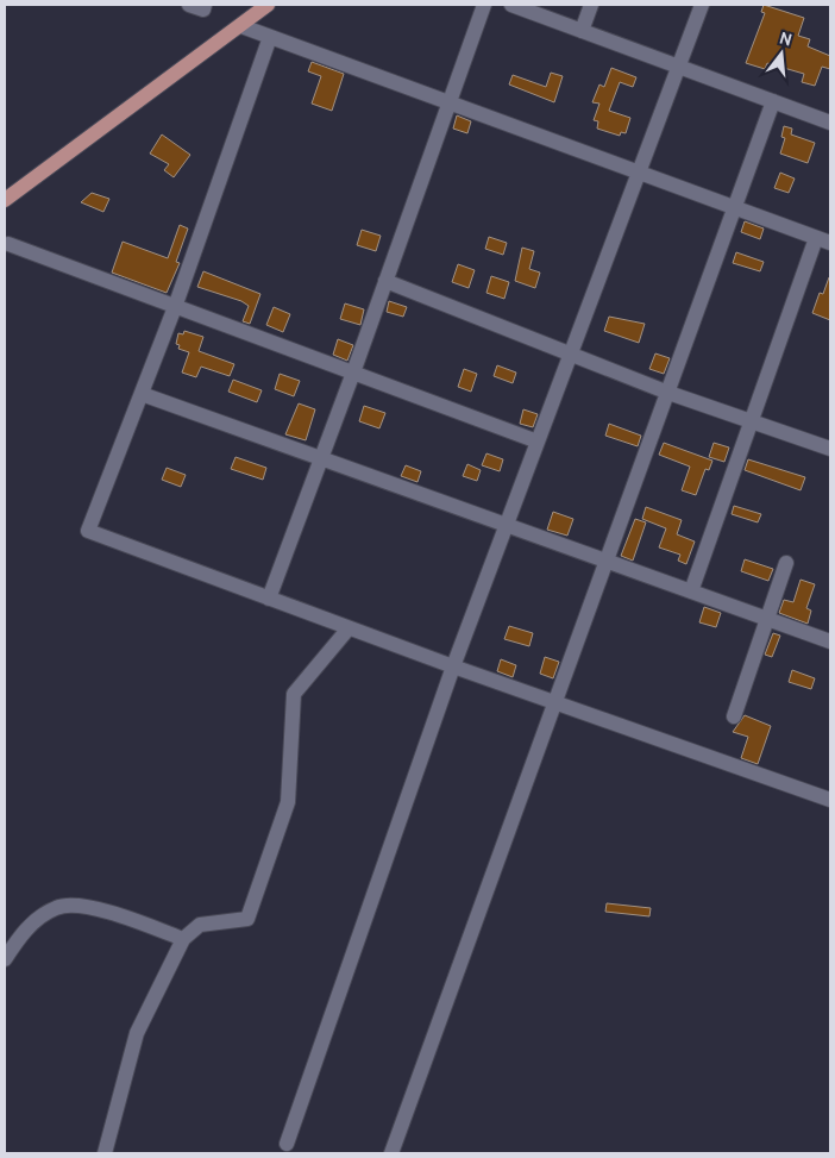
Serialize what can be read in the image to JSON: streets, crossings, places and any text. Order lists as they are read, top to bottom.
{
  "north": "top"
}
